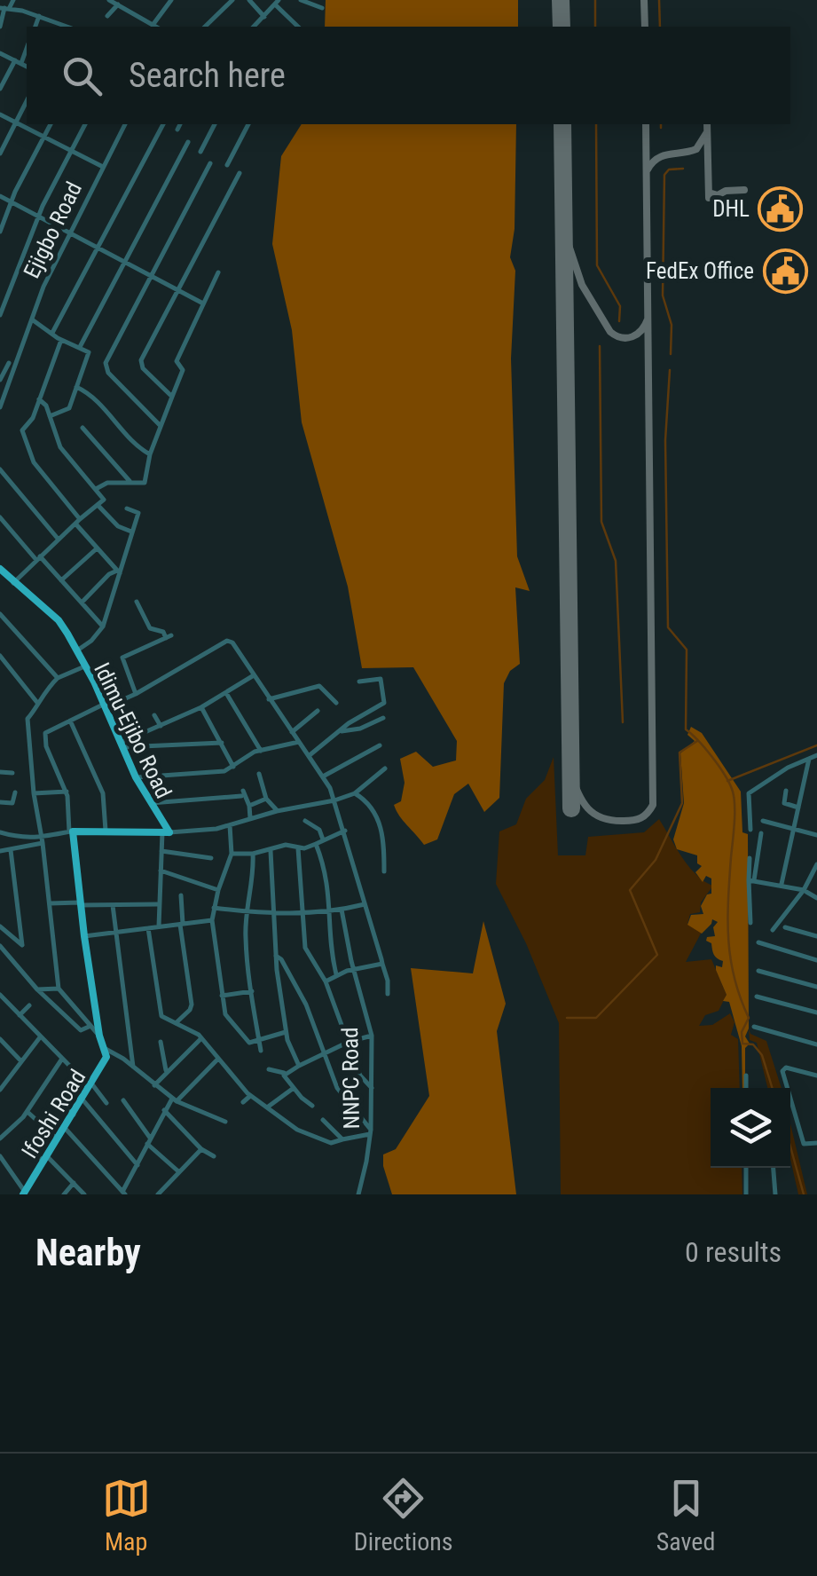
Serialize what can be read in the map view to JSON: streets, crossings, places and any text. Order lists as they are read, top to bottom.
{
  "streets": {
    "main road": ["Idimu-Ejibo Road", "Ifoshi Road"],
    "street": ["Ejigbo Road", "NNPC Road"]
  },
  "places": {
    "public building": ["DHL", "FedEx Office"]
  },
  "page": {
    "search": "Search here",
    "heading": ["Nearby", "0 results"],
    "nav": ["Map", "Directions", "Saved"]
  }
}
